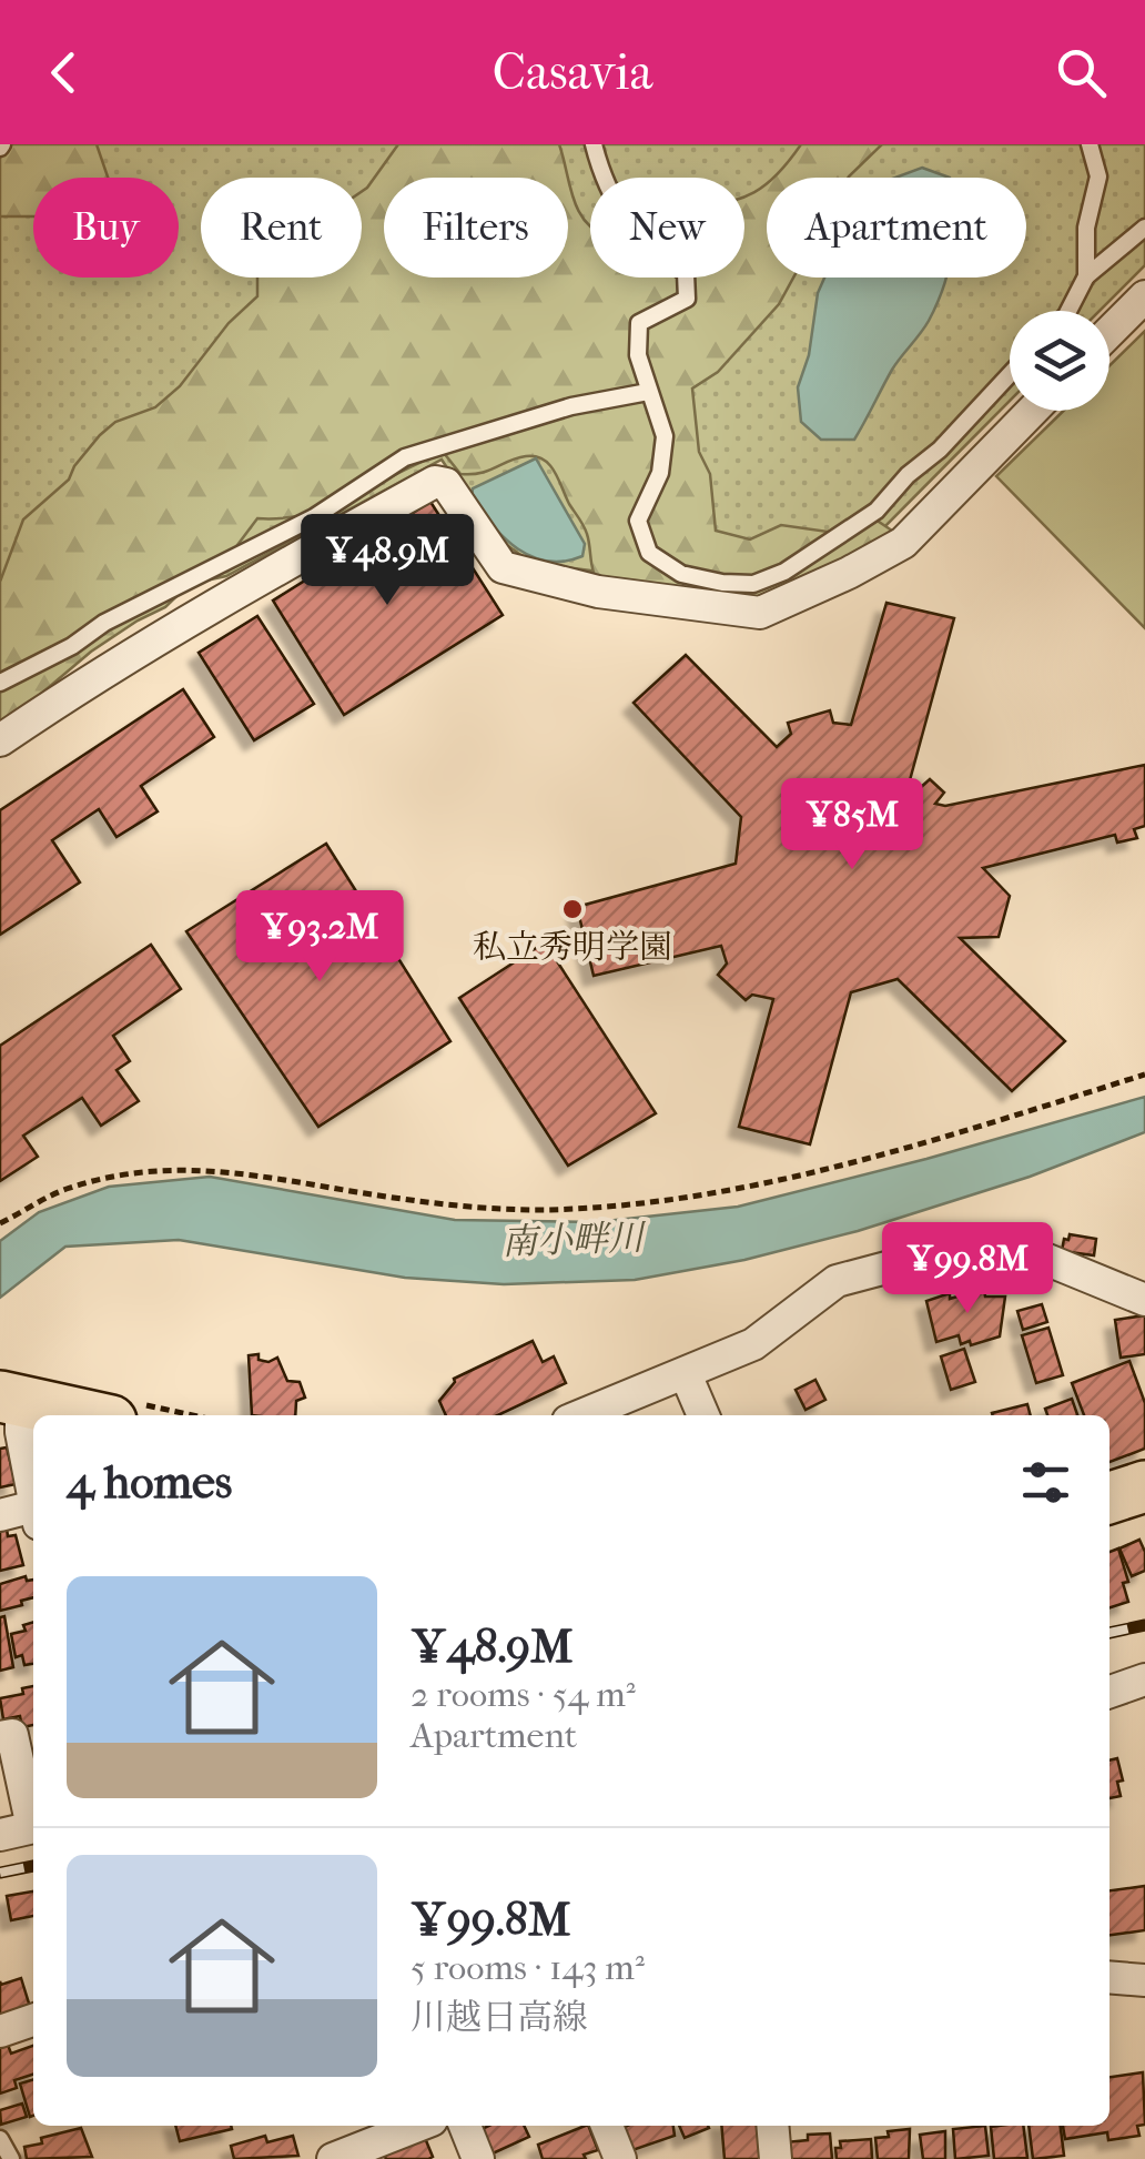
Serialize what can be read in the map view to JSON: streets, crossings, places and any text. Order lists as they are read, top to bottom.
{
  "water": ["南小畔川"],
  "places": ["私立秀明学園"],
  "page": {
    "header": "Casavia",
    "chip": [
      "Buy",
      "Rent",
      "Filters",
      "New",
      "Apartment"
    ],
    "price": [
      "¥48.9M",
      "¥85M",
      "¥93.2M",
      "¥99.8M"
    ],
    "heading": "4 homes",
    "list": [
      {
        "name": "¥48.9M",
        "note": "2 rooms · 54 m² · Apartment"
      },
      {
        "name": "¥99.8M",
        "note": "5 rooms · 143 m² · 川越日高線"
      }
    ]
  }
}
